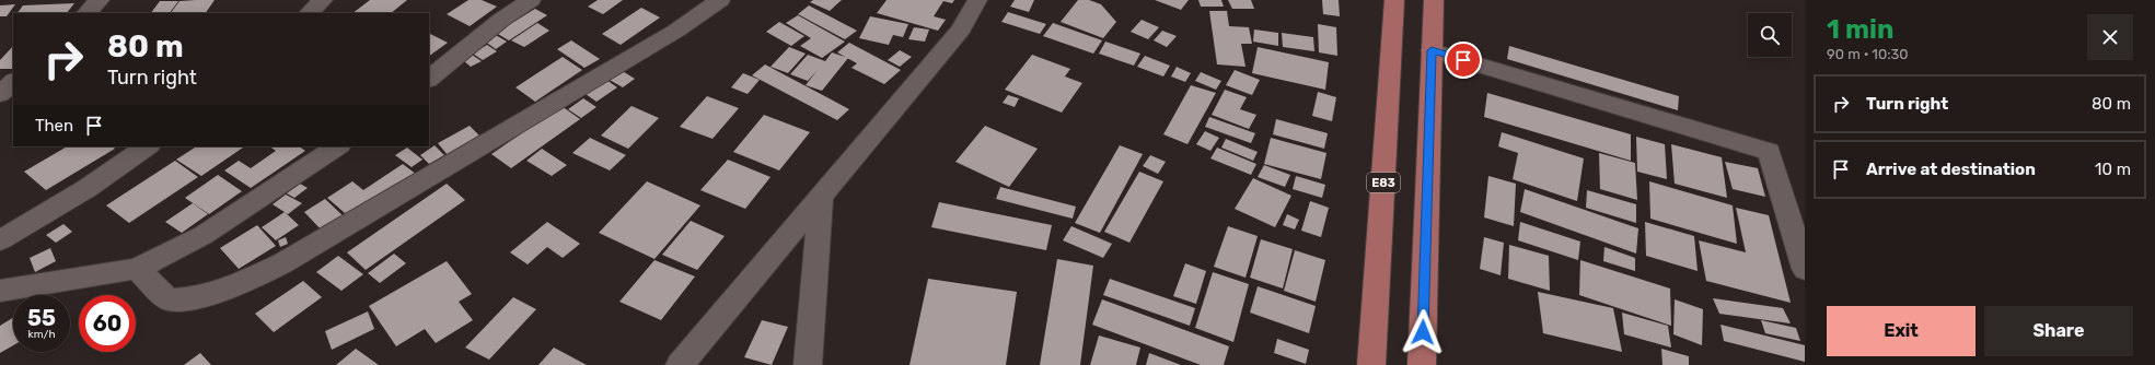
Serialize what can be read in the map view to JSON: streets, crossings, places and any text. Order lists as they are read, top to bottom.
{
  "streets": {
    "main road": ["E83"]
  },
  "page": {
    "heading": ["1 min", "90 m · 10:30"],
    "turn": ["80 m", "Turn right"],
    "list": [
      {
        "name": "Turn right",
        "value": "80 m"
      },
      {
        "name": "Arrive at destination",
        "value": "10 m"
      }
    ],
    "then": "Then",
    "speed": "55 km/h",
    "limit": "60",
    "buttons": ["Exit", "Share"]
  }
}
